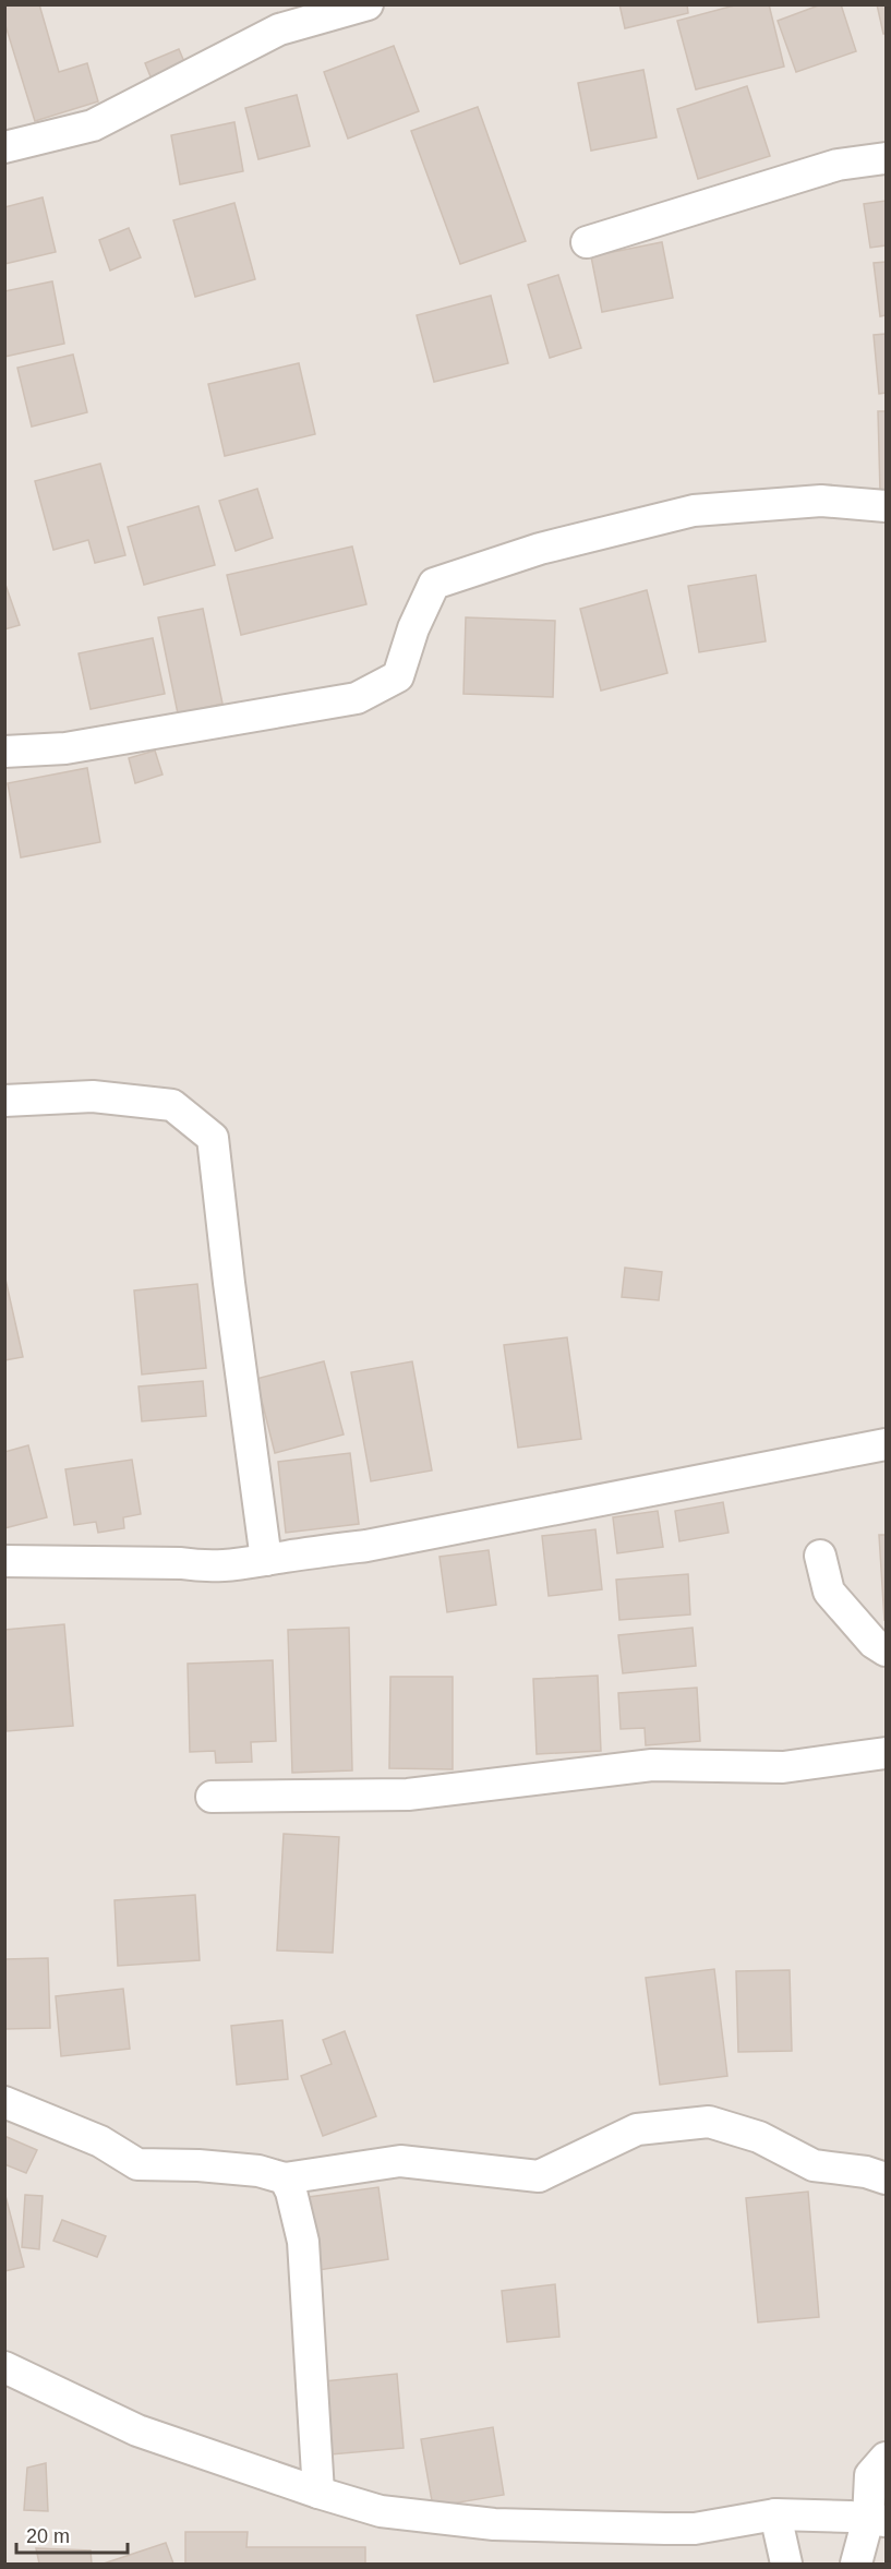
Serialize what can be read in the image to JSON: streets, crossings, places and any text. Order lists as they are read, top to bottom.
{
  "scale_bar": "20 m"
}
